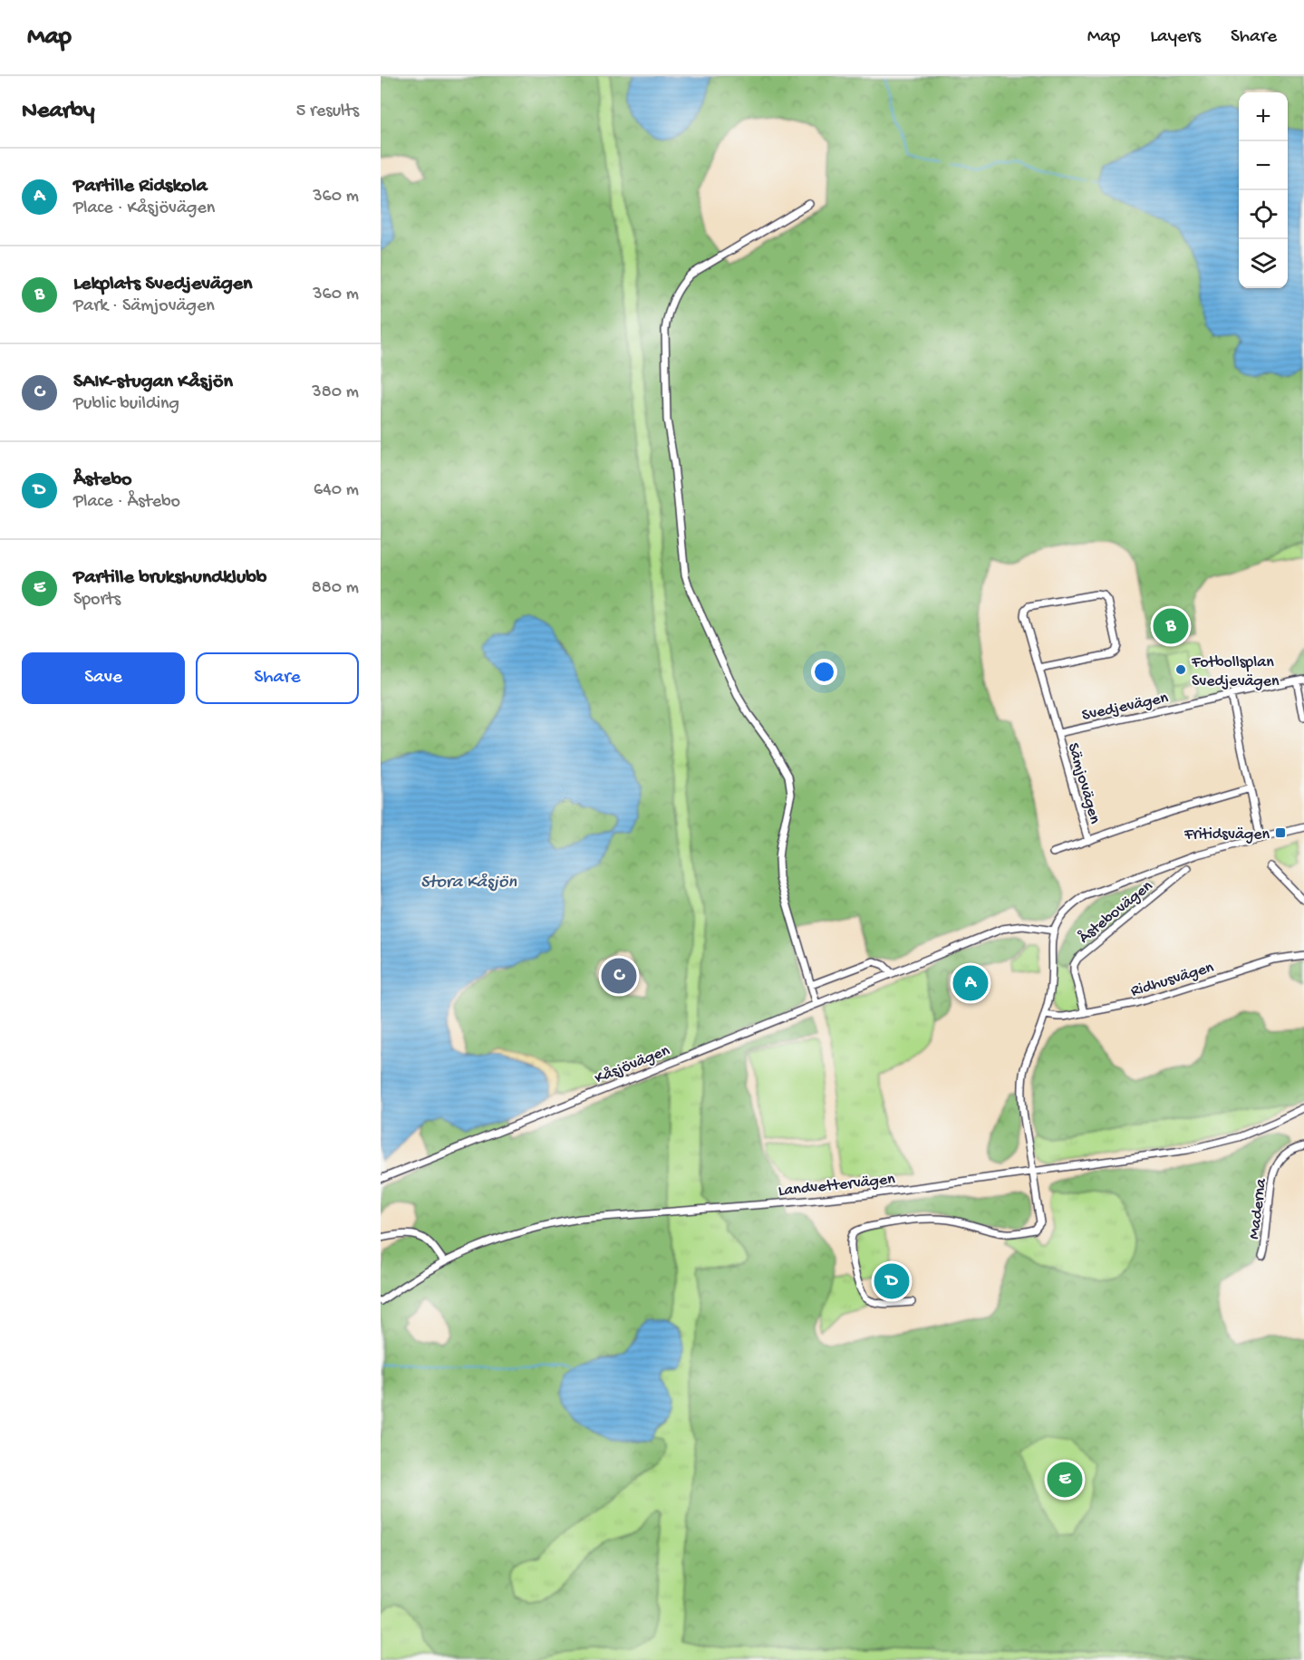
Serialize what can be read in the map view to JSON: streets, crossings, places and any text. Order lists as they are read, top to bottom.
{
  "streets": {
    "street": [
      "Svedjevägen",
      "Sämjovägen",
      "Åstebovägen",
      "Ridhusvägen",
      "Kåsjövägen",
      "Landvettervägen",
      "Maderna"
    ]
  },
  "crossings": [
    ["Svedjevägen", "Sämjovägen"],
    ["Åstebovägen", "Ridhusvägen"]
  ],
  "water": ["Stora Kåsjön"],
  "places": {
    "other": ["Fotbollsplan Svedjevägen"],
    "transit": ["Fritidsvägen"]
  },
  "page": {
    "header": "Map",
    "nav": ["Map", "Layers", "Share"],
    "heading": ["Nearby", "5 results"],
    "map_buttons": ["+", "−"],
    "list": [
      {
        "mark": "A",
        "name": "Partille Ridskola",
        "note": "Place · Kåsjövägen",
        "value": "360 m"
      },
      {
        "mark": "B",
        "name": "Lekplats Svedjevägen",
        "note": "Park · Sämjovägen",
        "value": "360 m"
      },
      {
        "mark": "C",
        "name": "SAIK-stugan Kåsjön",
        "note": "Public building",
        "value": "380 m"
      },
      {
        "mark": "D",
        "name": "Åstebo",
        "note": "Place · Åstebo",
        "value": "640 m"
      },
      {
        "mark": "E",
        "name": "Partille brukshundklubb",
        "note": "Sports",
        "value": "880 m"
      }
    ],
    "pins": [
      "B",
      "C",
      "A",
      "D",
      "E"
    ],
    "buttons": ["Save", "Share"]
  }
}
